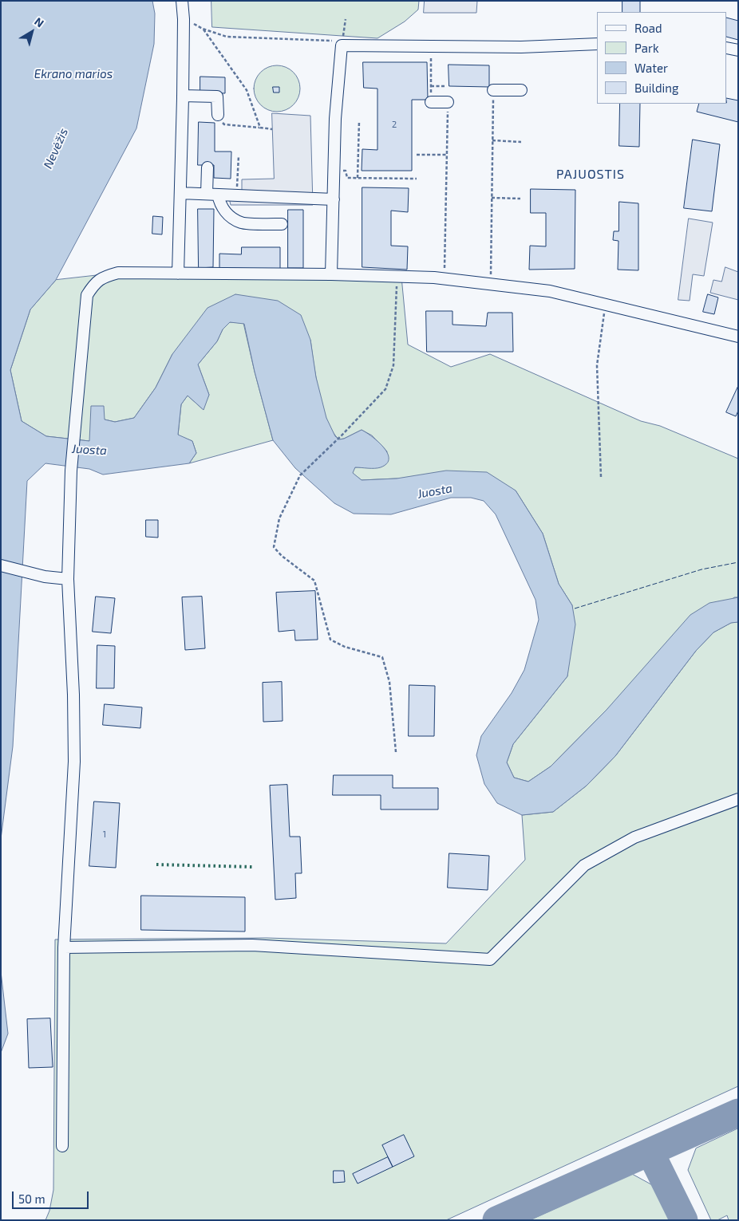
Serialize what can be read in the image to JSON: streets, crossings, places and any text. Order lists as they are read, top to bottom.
{
  "districts": ["PAJUOSTIS"],
  "water": ["Ekrano marios", "Nevėžis", "Juosta"],
  "house_numbers": ["2", "1"],
  "legend": [
    "Road",
    "Park",
    "Water",
    "Building"
  ],
  "scale_bar": "50 m",
  "north": "top right"
}
